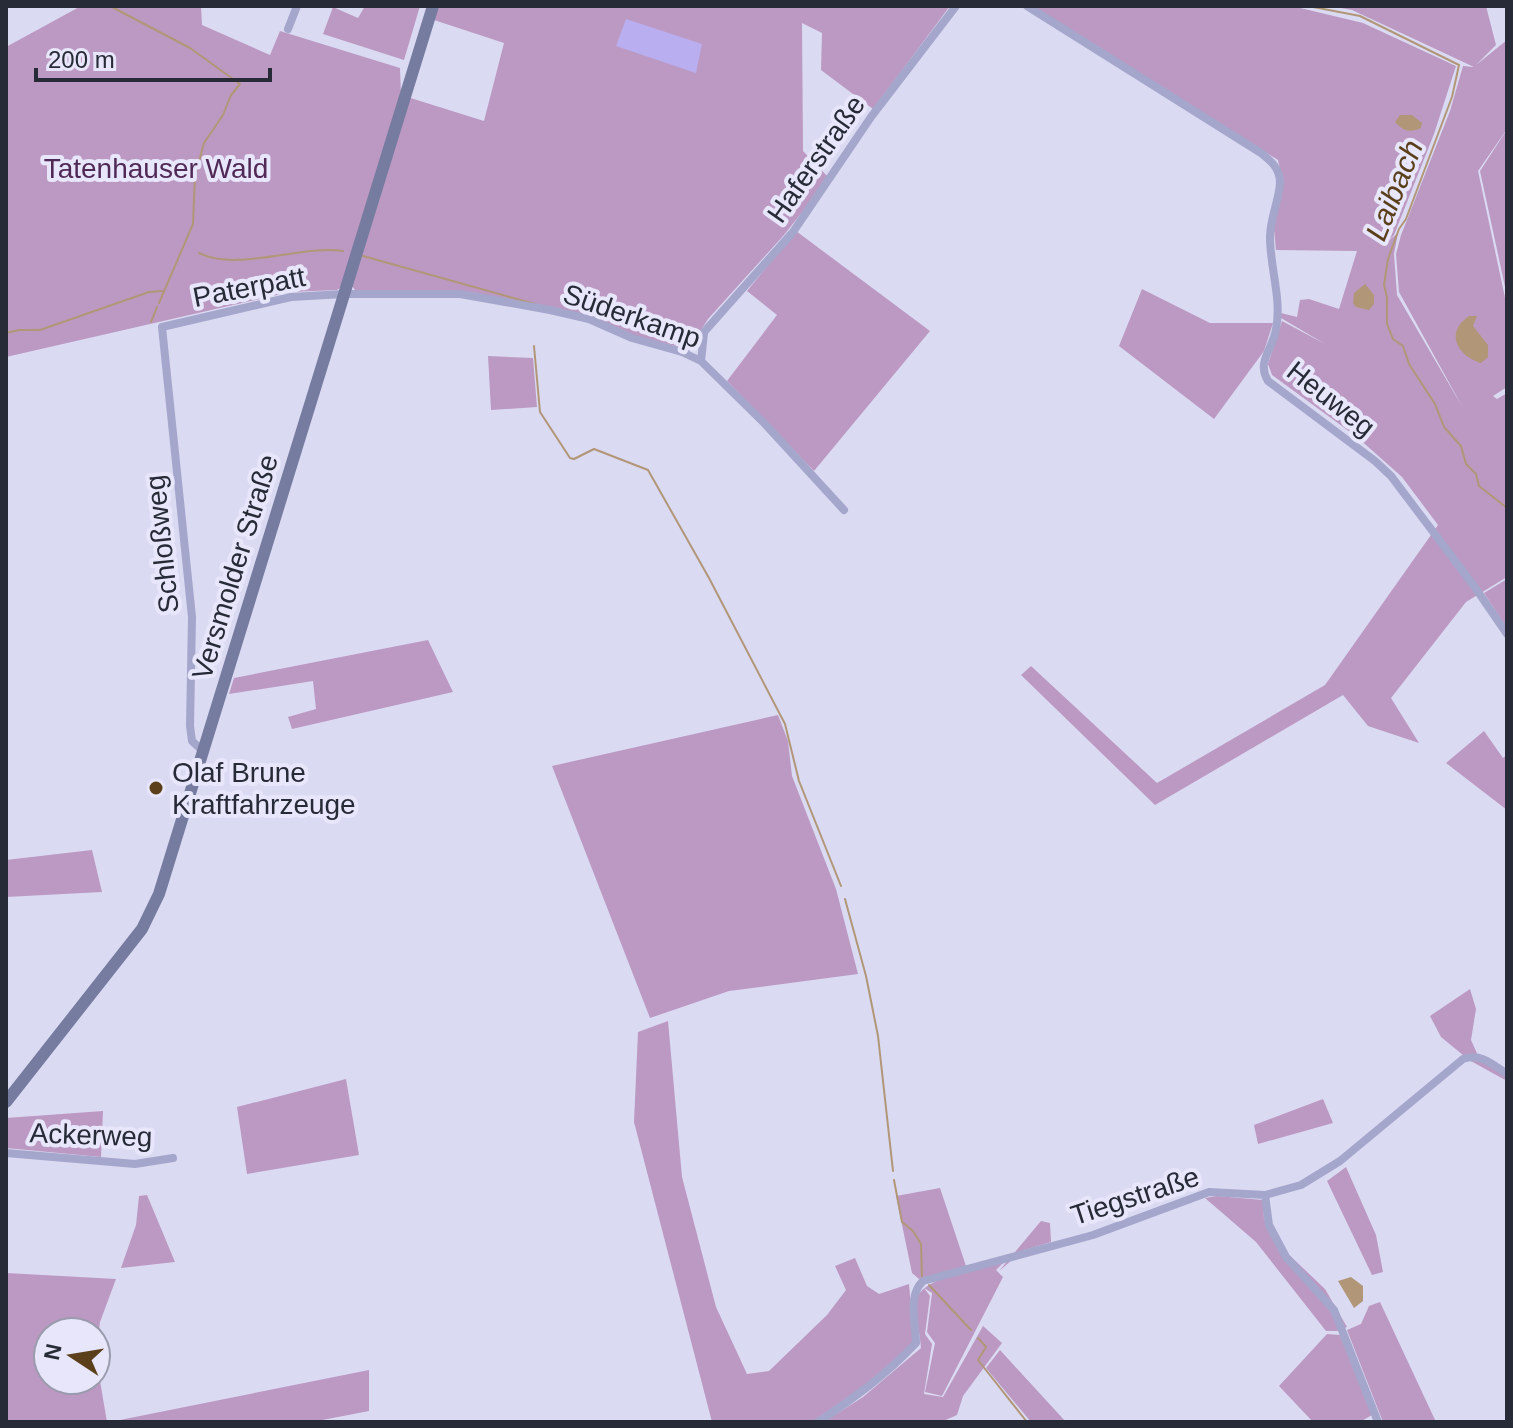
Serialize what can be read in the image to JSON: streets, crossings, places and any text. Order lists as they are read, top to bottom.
{
  "streets": {
    "main road": ["Versmolder Straße"],
    "street": [
      "Haferstraße",
      "Paterpatt",
      "Süderkamp",
      "Heuweg",
      "Schloßweg",
      "Ackerweg",
      "Tiegstraße"
    ]
  },
  "crossings": [
    ["Haferstraße", "Süderkamp"],
    ["Paterpatt", "Süderkamp"],
    ["Paterpatt", "Schloßweg"],
    ["Paterpatt", "Versmolder Straße"],
    ["Süderkamp", "Versmolder Straße"],
    ["Schloßweg", "Versmolder Straße"]
  ],
  "water": ["Laibach"],
  "parks": ["Tatenhauser Wald"],
  "places": ["Olaf Brune Kraftfahrzeuge"],
  "scale_bar": "200 m",
  "north": "left"
}
